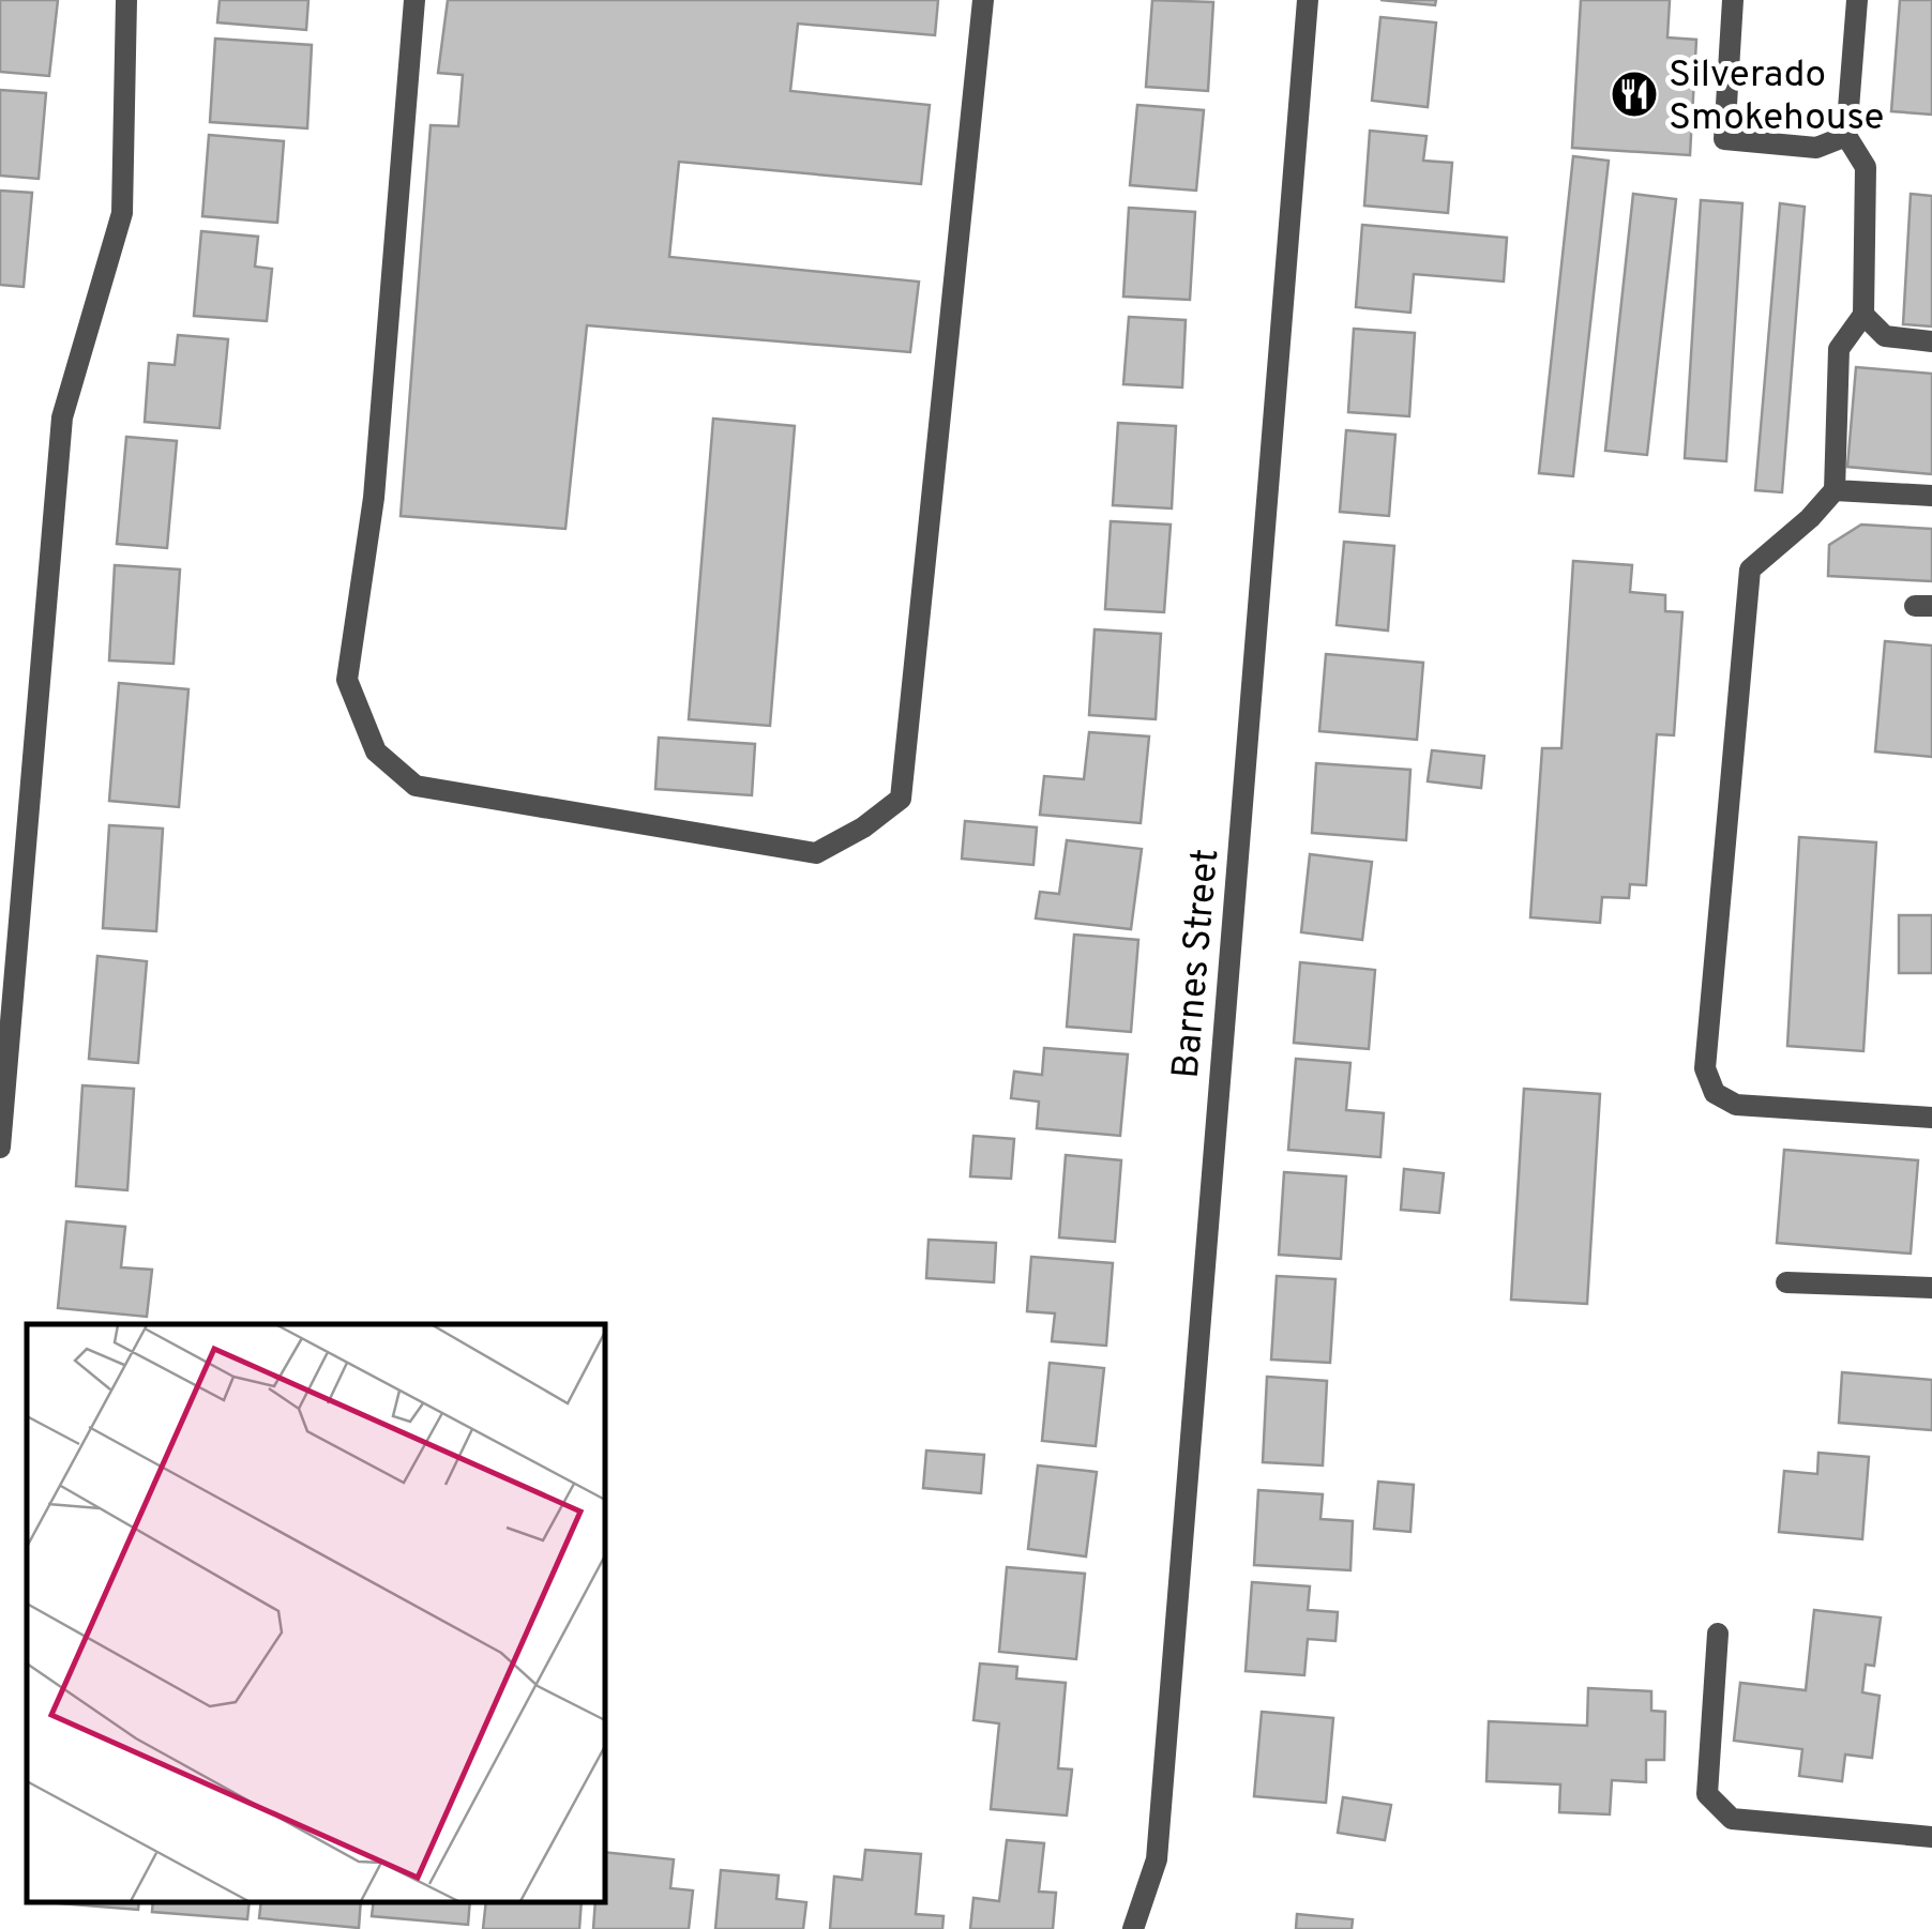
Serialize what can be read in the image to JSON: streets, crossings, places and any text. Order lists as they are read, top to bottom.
{
  "streets": {
    "street": ["Barnes Street"]
  },
  "places": {
    "restaurant": ["Silverado Smokehouse"]
  }
}
